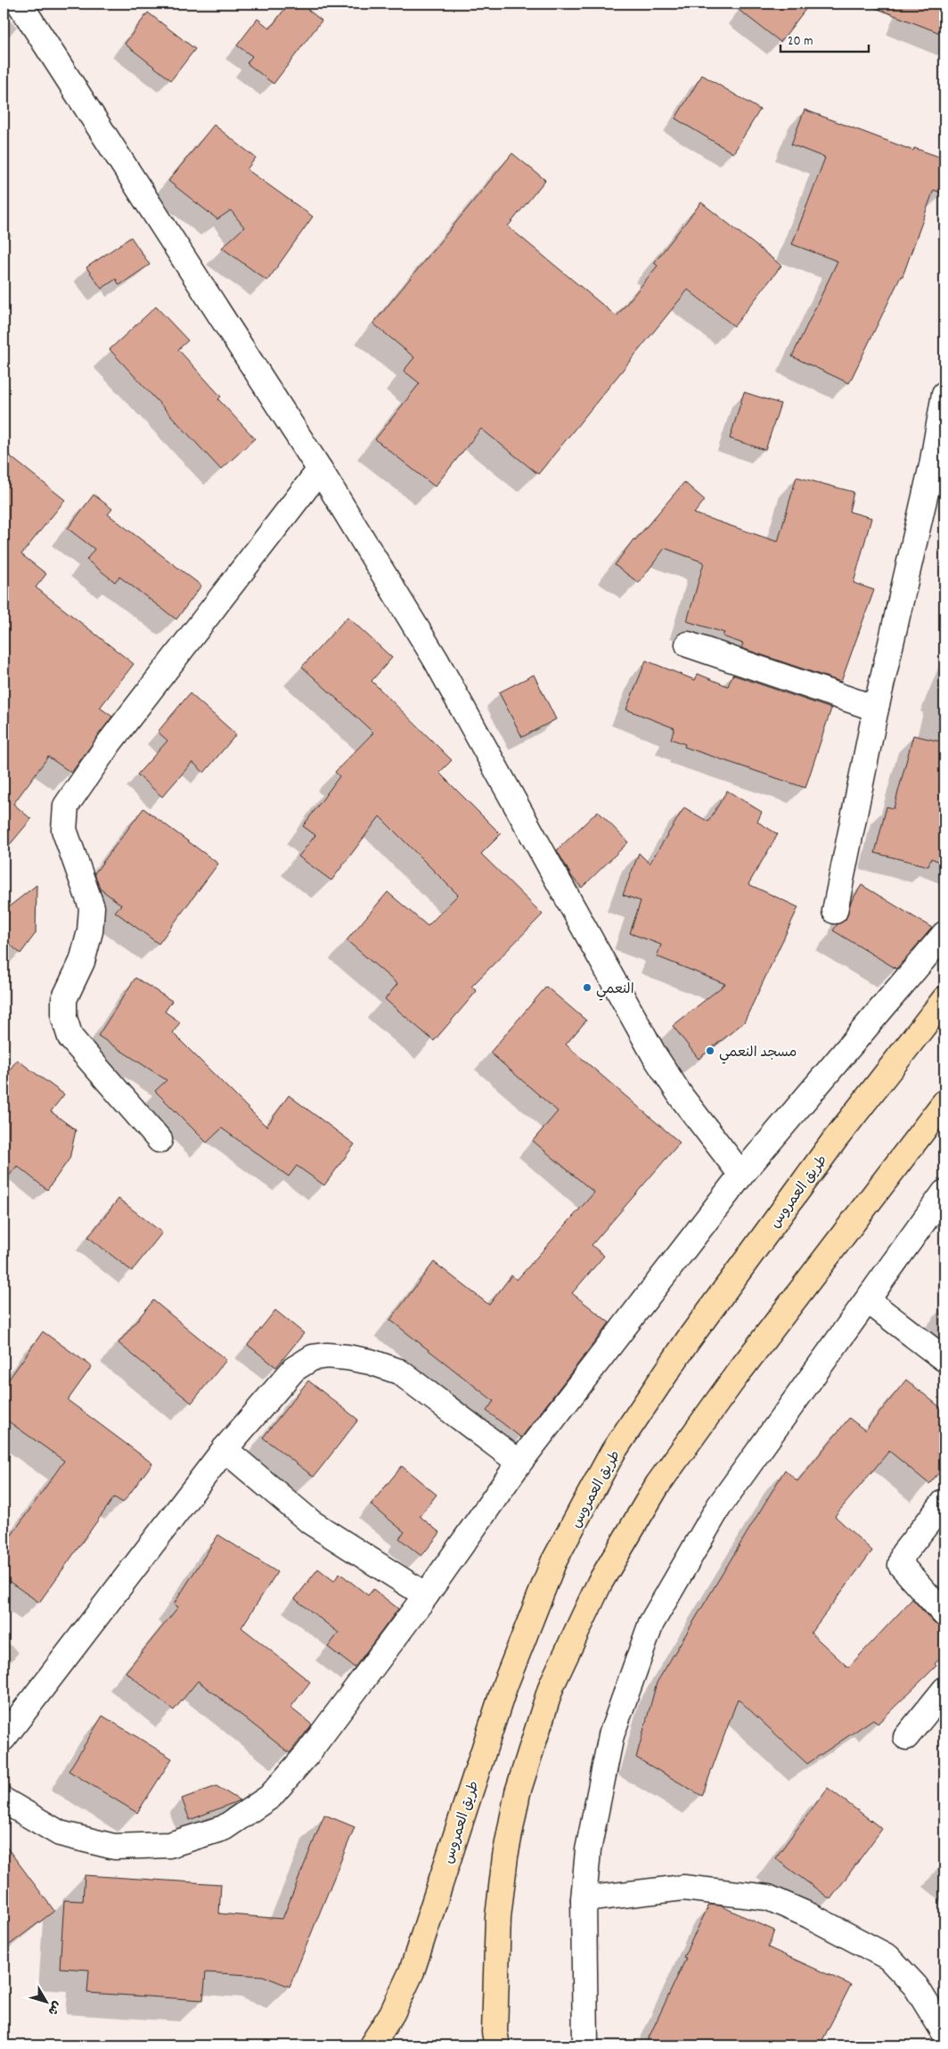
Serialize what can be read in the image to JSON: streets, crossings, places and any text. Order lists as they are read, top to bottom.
{
  "streets": {
    "main road": ["طريق العمروس"]
  },
  "places": ["النعمي", "مسجد النعمي"],
  "scale_bar": "20 m",
  "north": "bottom right"
}
